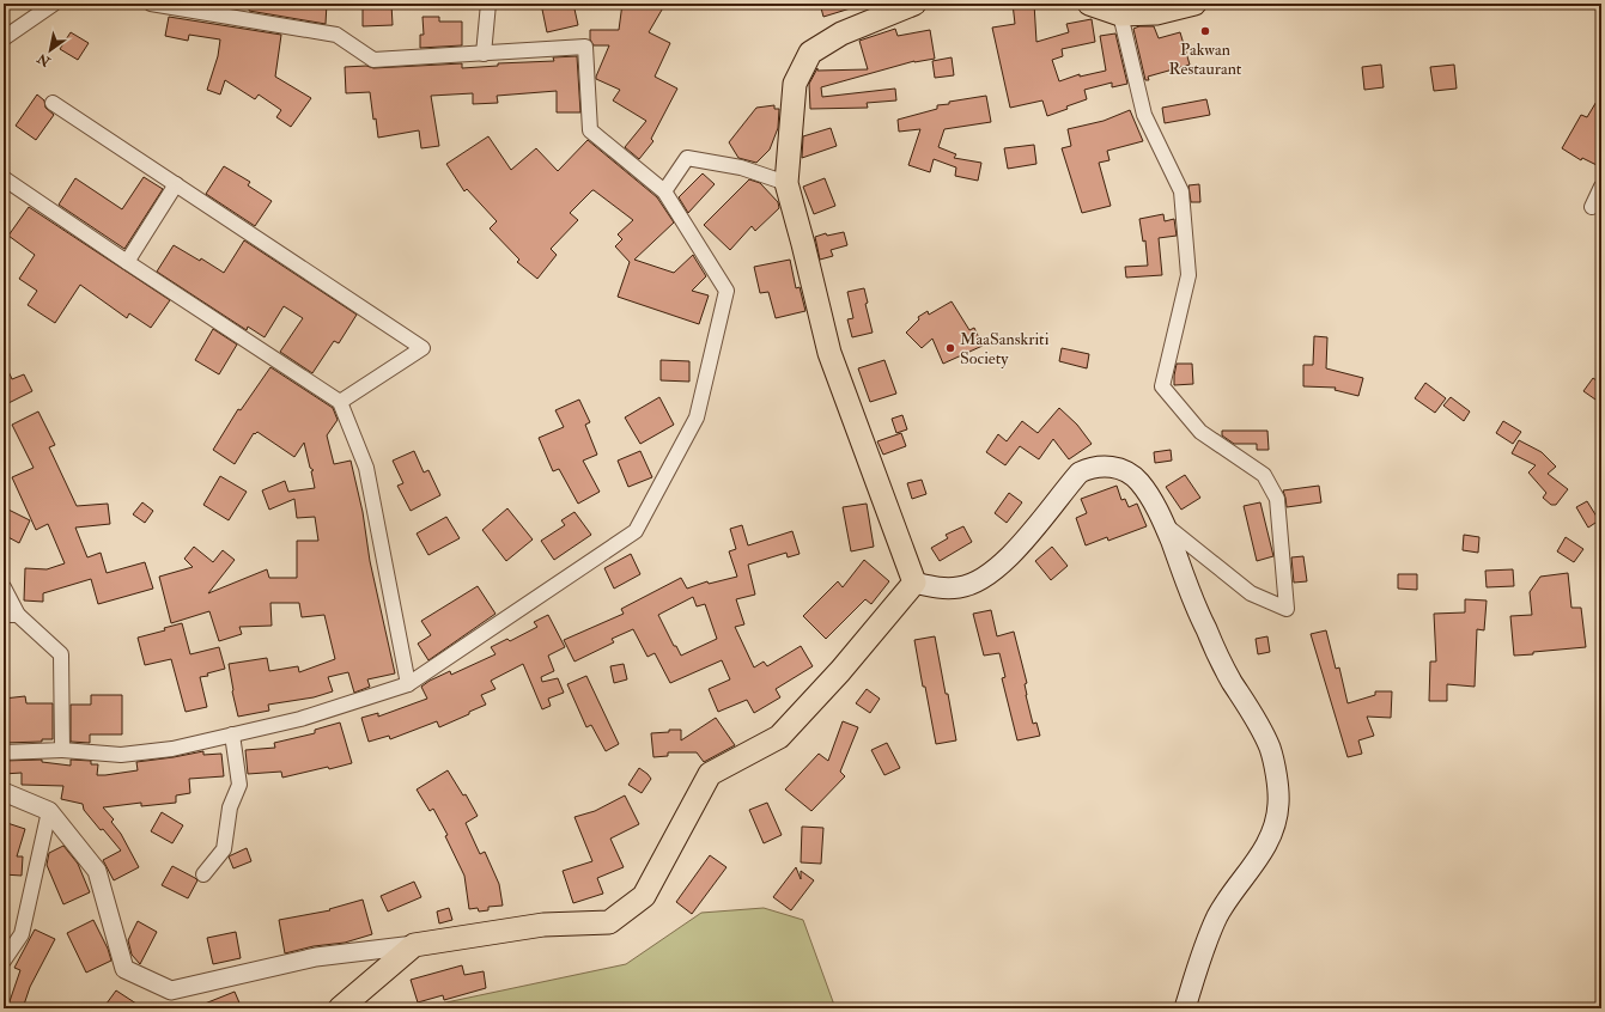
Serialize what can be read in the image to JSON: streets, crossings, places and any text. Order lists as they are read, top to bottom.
{
  "places": ["Pakwan Restaurant", "MaaSanskriti Society"],
  "north": "bottom left"
}
